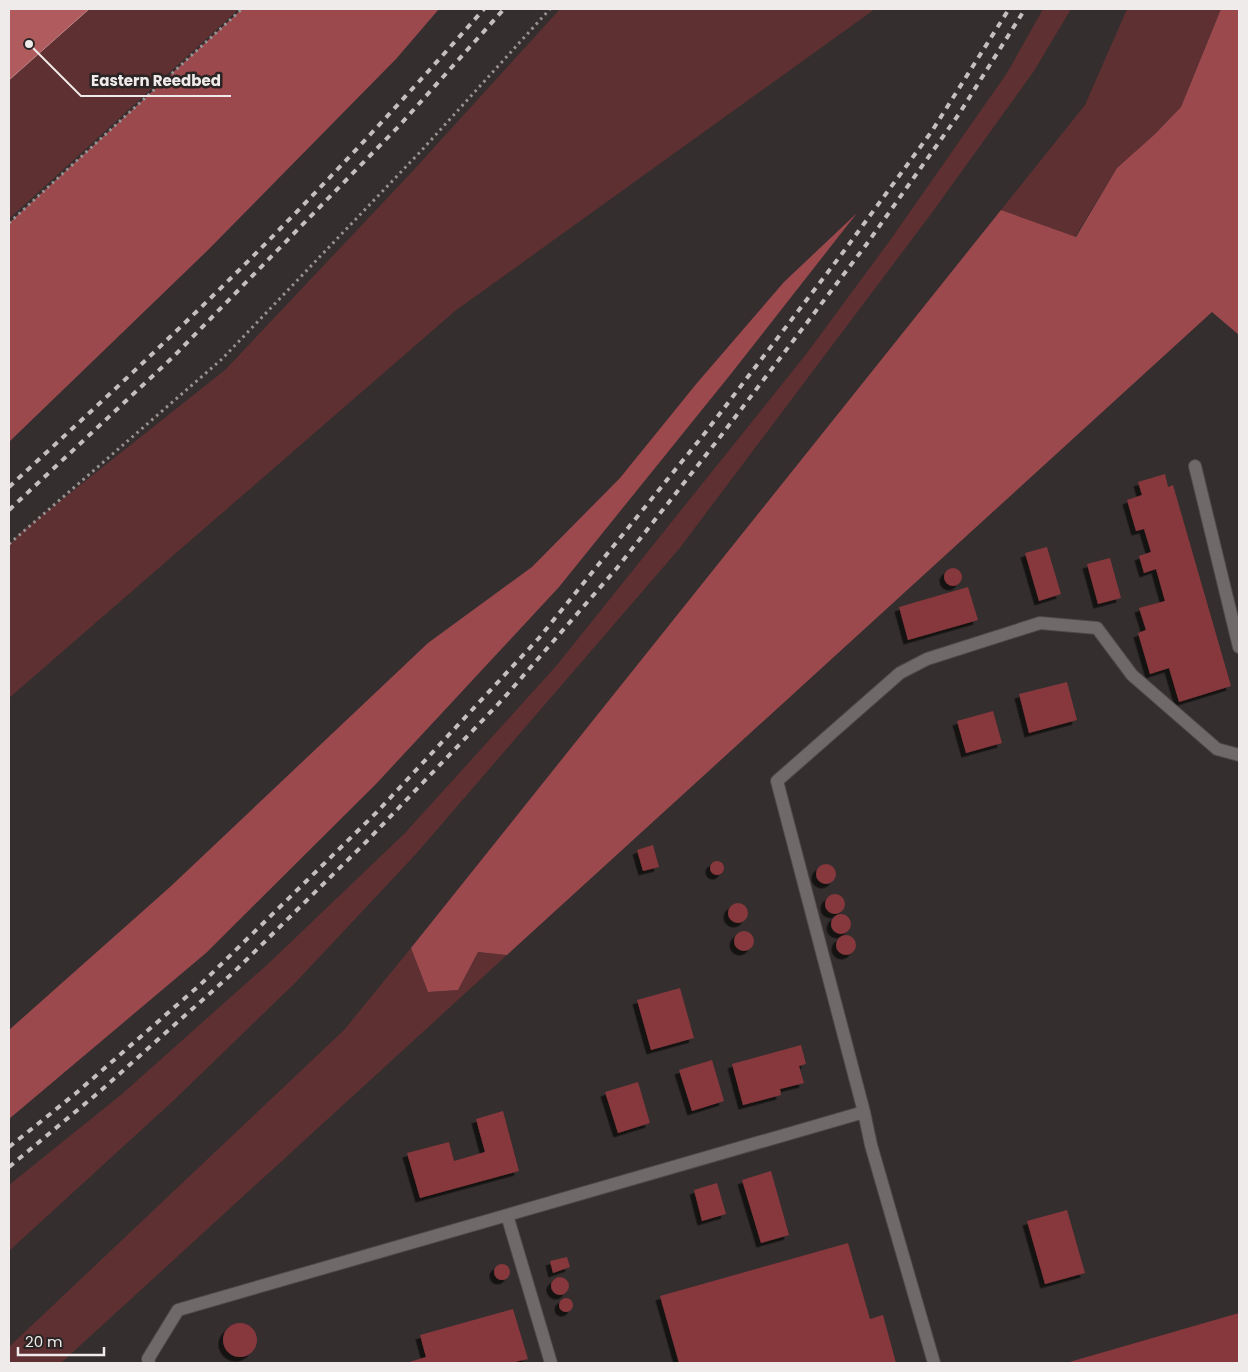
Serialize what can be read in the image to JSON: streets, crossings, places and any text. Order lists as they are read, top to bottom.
{
  "places": ["Eastern Reedbed"],
  "scale_bar": "20 m"
}
